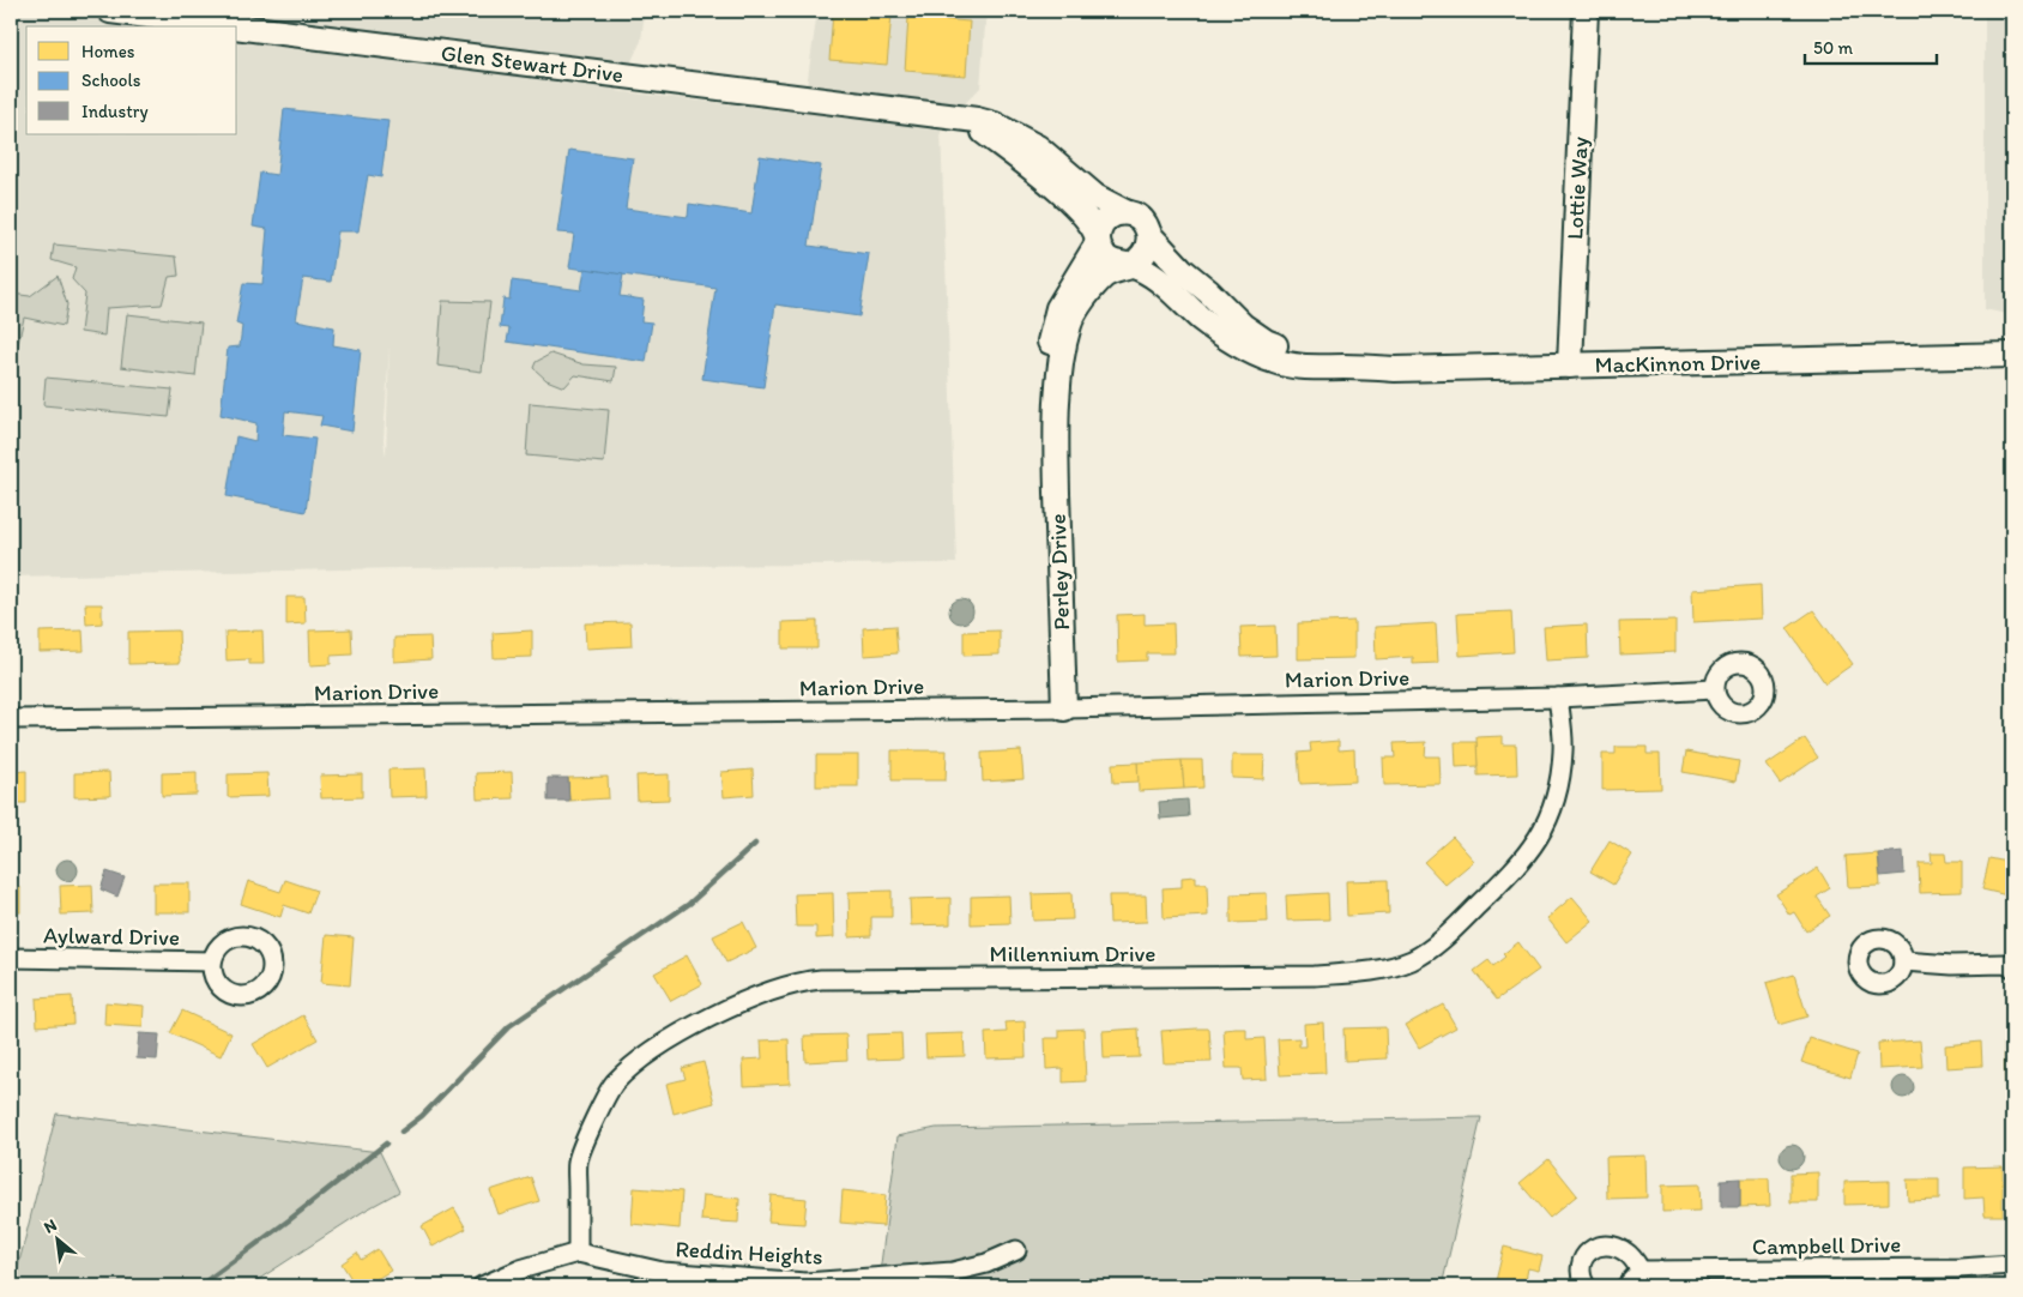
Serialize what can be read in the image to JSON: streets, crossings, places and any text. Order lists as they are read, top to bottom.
{
  "streets": {
    "street": [
      "Glen Stewart Drive",
      "Lottie Way",
      "MacKinnon Drive",
      "Perley Drive",
      "Marion Drive",
      "Aylward Drive",
      "Millennium Drive",
      "Campbell Drive",
      "Reddin Heights"
    ]
  },
  "crossings": [
    ["Glen Stewart Drive", "MacKinnon Drive"],
    ["Glen Stewart Drive", "Perley Drive"],
    ["Lottie Way", "MacKinnon Drive"],
    ["MacKinnon Drive", "Perley Drive"],
    ["Perley Drive", "Marion Drive"],
    ["Marion Drive", "Millennium Drive"],
    ["Millennium Drive", "Reddin Heights"]
  ],
  "legend": ["Homes", "Schools", "Industry"],
  "scale_bar": "50 m",
  "north": "top left"
}
